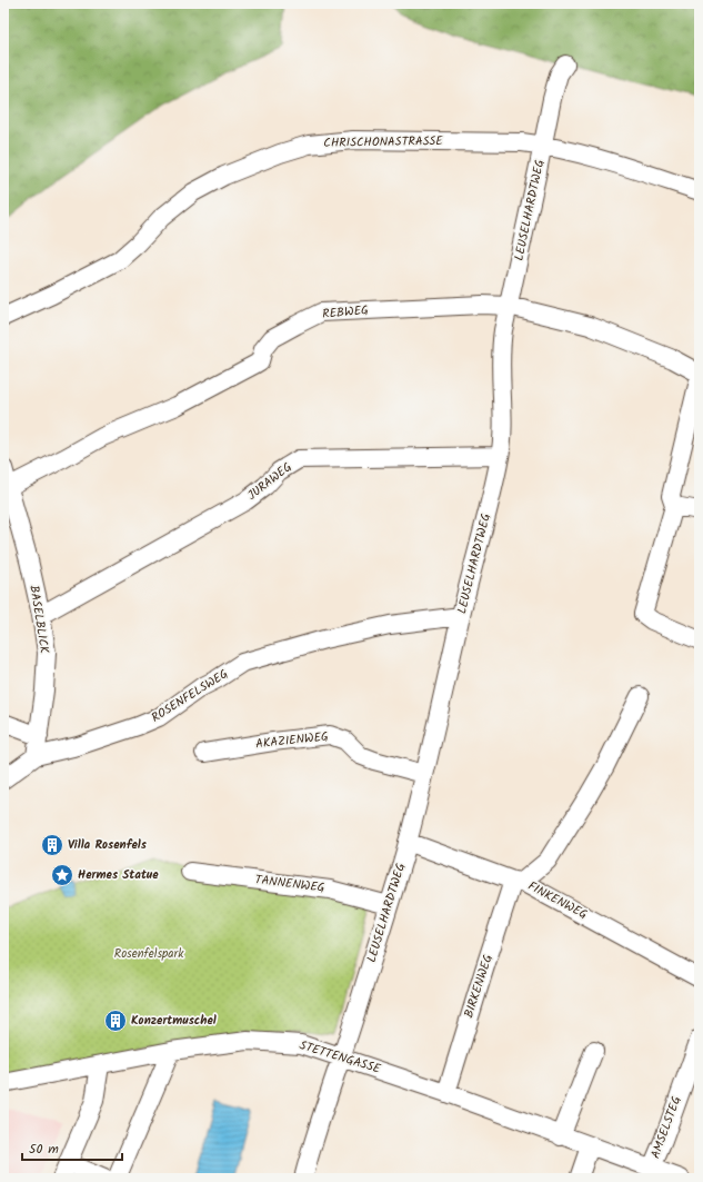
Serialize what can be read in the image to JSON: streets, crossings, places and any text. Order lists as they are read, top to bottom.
{
  "streets": {
    "street": [
      "CHRISCHONASTRASSE",
      "LEUSELHARDTWEG",
      "REBWEG",
      "JURAWEG",
      "BASELBLICK",
      "ROSENFELSWEG",
      "AKAZIENWEG",
      "TANNENWEG",
      "FINKENWEG",
      "BIRKENWEG",
      "STETTENGASSE",
      "AMSELSTEG"
    ]
  },
  "crossings": [
    ["CHRISCHONASTRASSE", "LEUSELHARDTWEG"],
    ["LEUSELHARDTWEG", "REBWEG"],
    ["LEUSELHARDTWEG", "JURAWEG"],
    ["LEUSELHARDTWEG", "ROSENFELSWEG"],
    ["LEUSELHARDTWEG", "AKAZIENWEG"],
    ["LEUSELHARDTWEG", "TANNENWEG"],
    ["LEUSELHARDTWEG", "FINKENWEG"],
    ["LEUSELHARDTWEG", "STETTENGASSE"],
    ["REBWEG", "BASELBLICK"],
    ["JURAWEG", "BASELBLICK"],
    ["BASELBLICK", "ROSENFELSWEG"],
    ["FINKENWEG", "BIRKENWEG"],
    ["BIRKENWEG", "STETTENGASSE"],
    ["STETTENGASSE", "AMSELSTEG"]
  ],
  "parks": ["Rosenfelspark"],
  "places": {
    "building": ["Villa Rosenfels", "Konzertmuschel"],
    "place": ["Hermes Statue"]
  },
  "scale_bar": "50 m"
}
